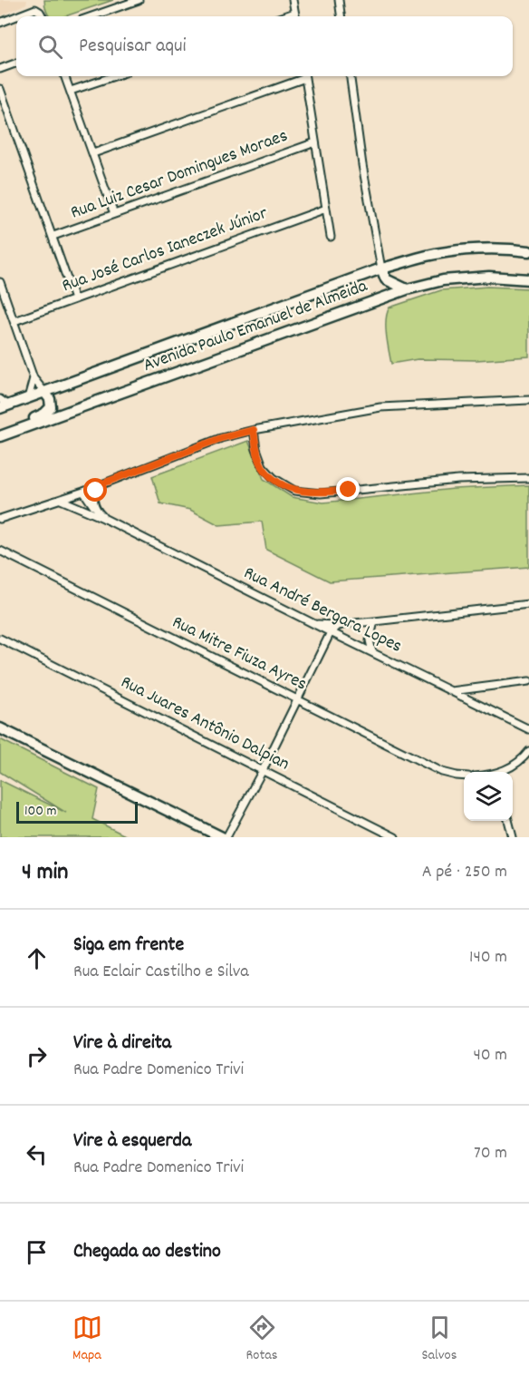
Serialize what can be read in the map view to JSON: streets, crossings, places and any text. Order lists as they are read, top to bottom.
{
  "streets": {
    "main road": ["Avenida Paulo Emanuel de Almeida"],
    "street": [
      "Rua Luiz Cesar Domingues Moraes",
      "Rua José Carlos Ianeczek Júnior",
      "Rua André Bergara Lopes",
      "Rua Mitre Fiuza Ayres",
      "Rua Juares Antônio Dalpian"
    ]
  },
  "scale_bar": "100 m",
  "page": {
    "search": "Pesquisar aqui",
    "scale": "100 m",
    "heading": ["4 min", "A pé · 250 m"],
    "list": [
      ["Siga em frente", "Rua Eclair Castilho e Silva", "140 m"],
      ["Vire à direita", "Rua Padre Domenico Trivi", "40 m"],
      ["Vire à esquerda", "Rua Padre Domenico Trivi", "70 m"],
      "Chegada ao destino"
    ],
    "nav": ["Mapa", "Rotas", "Salvos"]
  }
}
